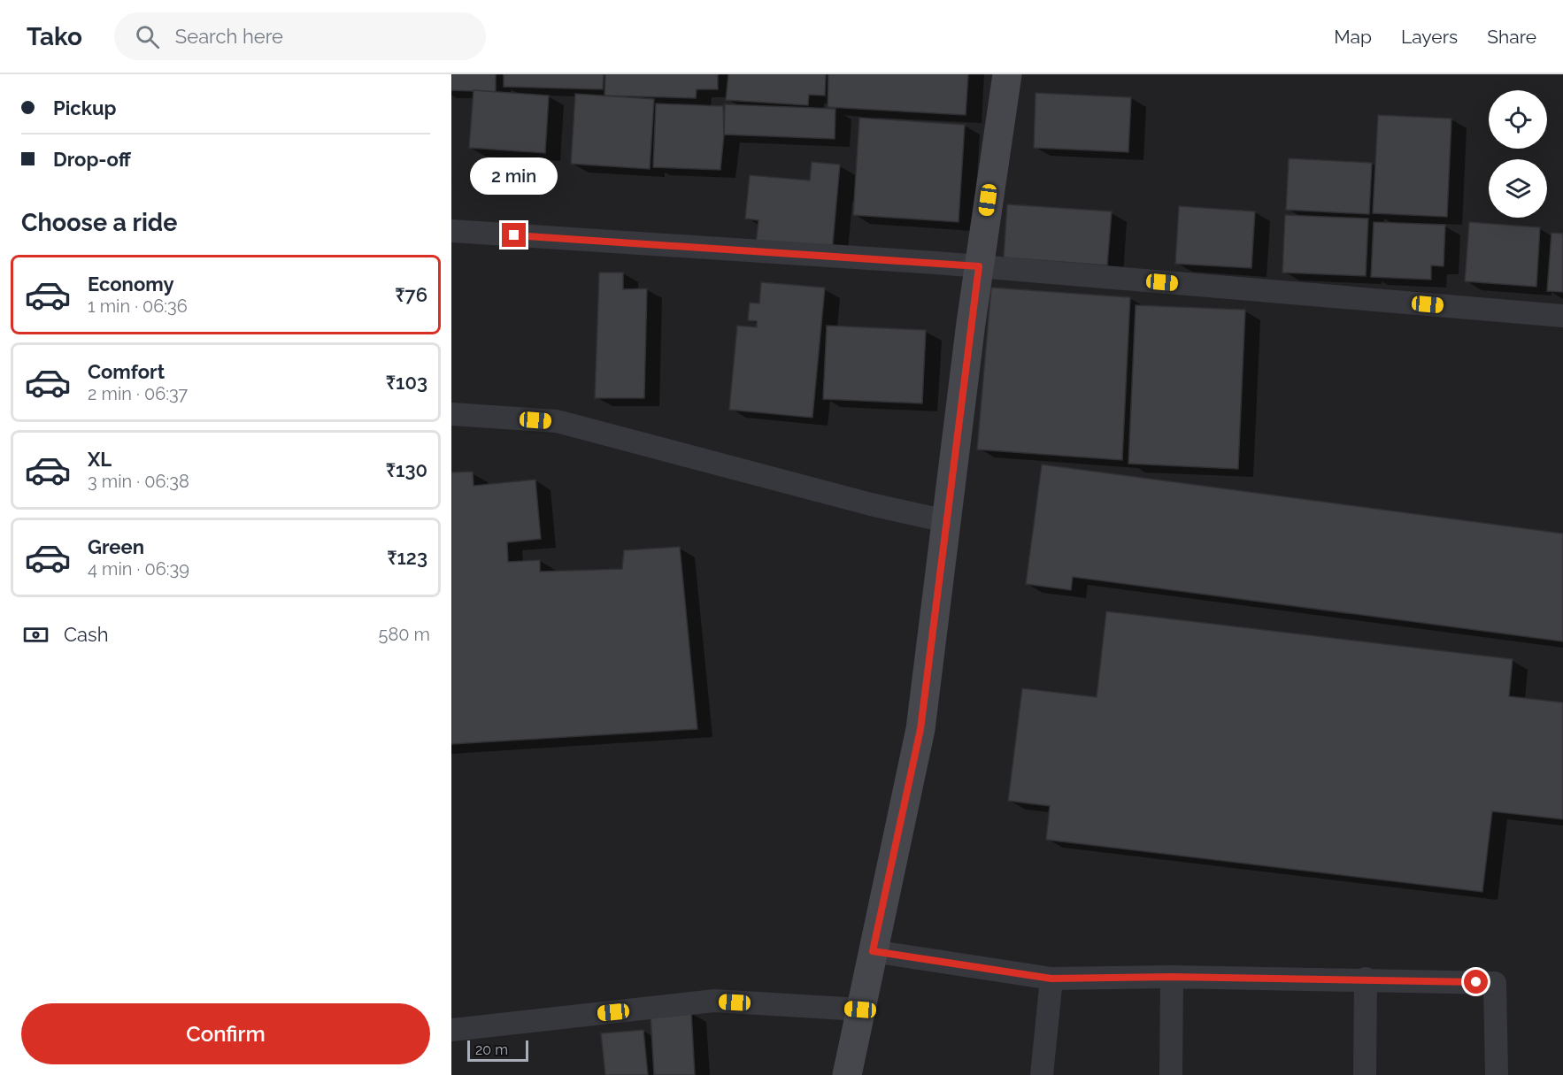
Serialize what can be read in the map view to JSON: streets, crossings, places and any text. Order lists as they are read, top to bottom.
{
  "scale_bar": "20 m",
  "page": {
    "header": "Tako",
    "search": "Search here",
    "nav": ["Map", "Layers", "Share"],
    "banner": ["Pickup", "Drop-off"],
    "bubble": "2 min",
    "heading": "Choose a ride",
    "list": [
      {
        "name": "Economy",
        "note": "1 min · 06:36",
        "value": "₹76"
      },
      {
        "name": "Comfort",
        "note": "2 min · 06:37",
        "value": "₹103"
      },
      {
        "name": "XL",
        "note": "3 min · 06:38",
        "value": "₹130"
      },
      {
        "name": "Green",
        "note": "4 min · 06:39",
        "value": "₹123"
      }
    ],
    "pay": ["Cash", "580 m"],
    "buttons": "Confirm",
    "scale": "20 m"
  }
}
